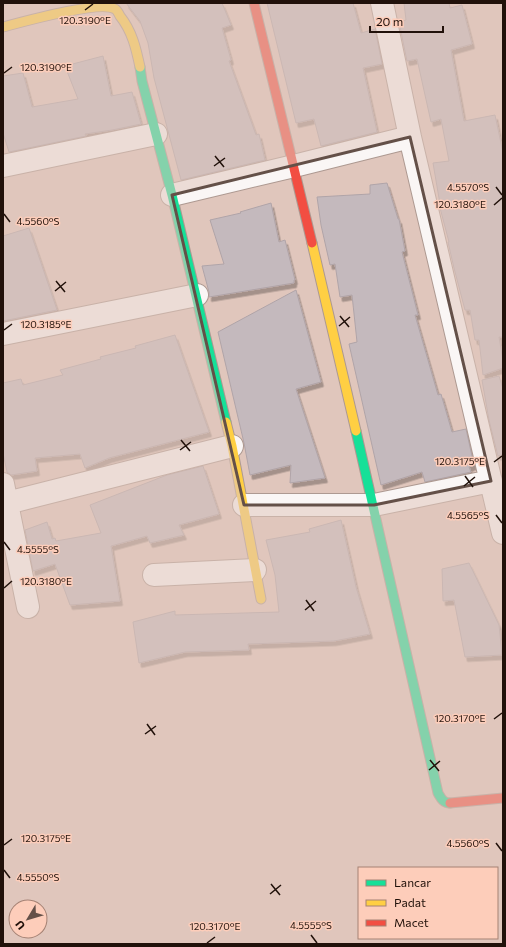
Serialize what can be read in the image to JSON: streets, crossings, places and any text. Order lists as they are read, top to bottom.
{
  "legend": ["Lancar", "Padat", "Macet"],
  "scale_bar": "20 m",
  "north": "bottom left",
  "coordinates": [
    "120.3190°E",
    "4.5570°S",
    "120.3180°E",
    "4.5560°S",
    "120.3185°E",
    "120.3175°E",
    "4.5565°S",
    "4.5555°S",
    "120.3170°E",
    "4.5550°S"
  ]
}
